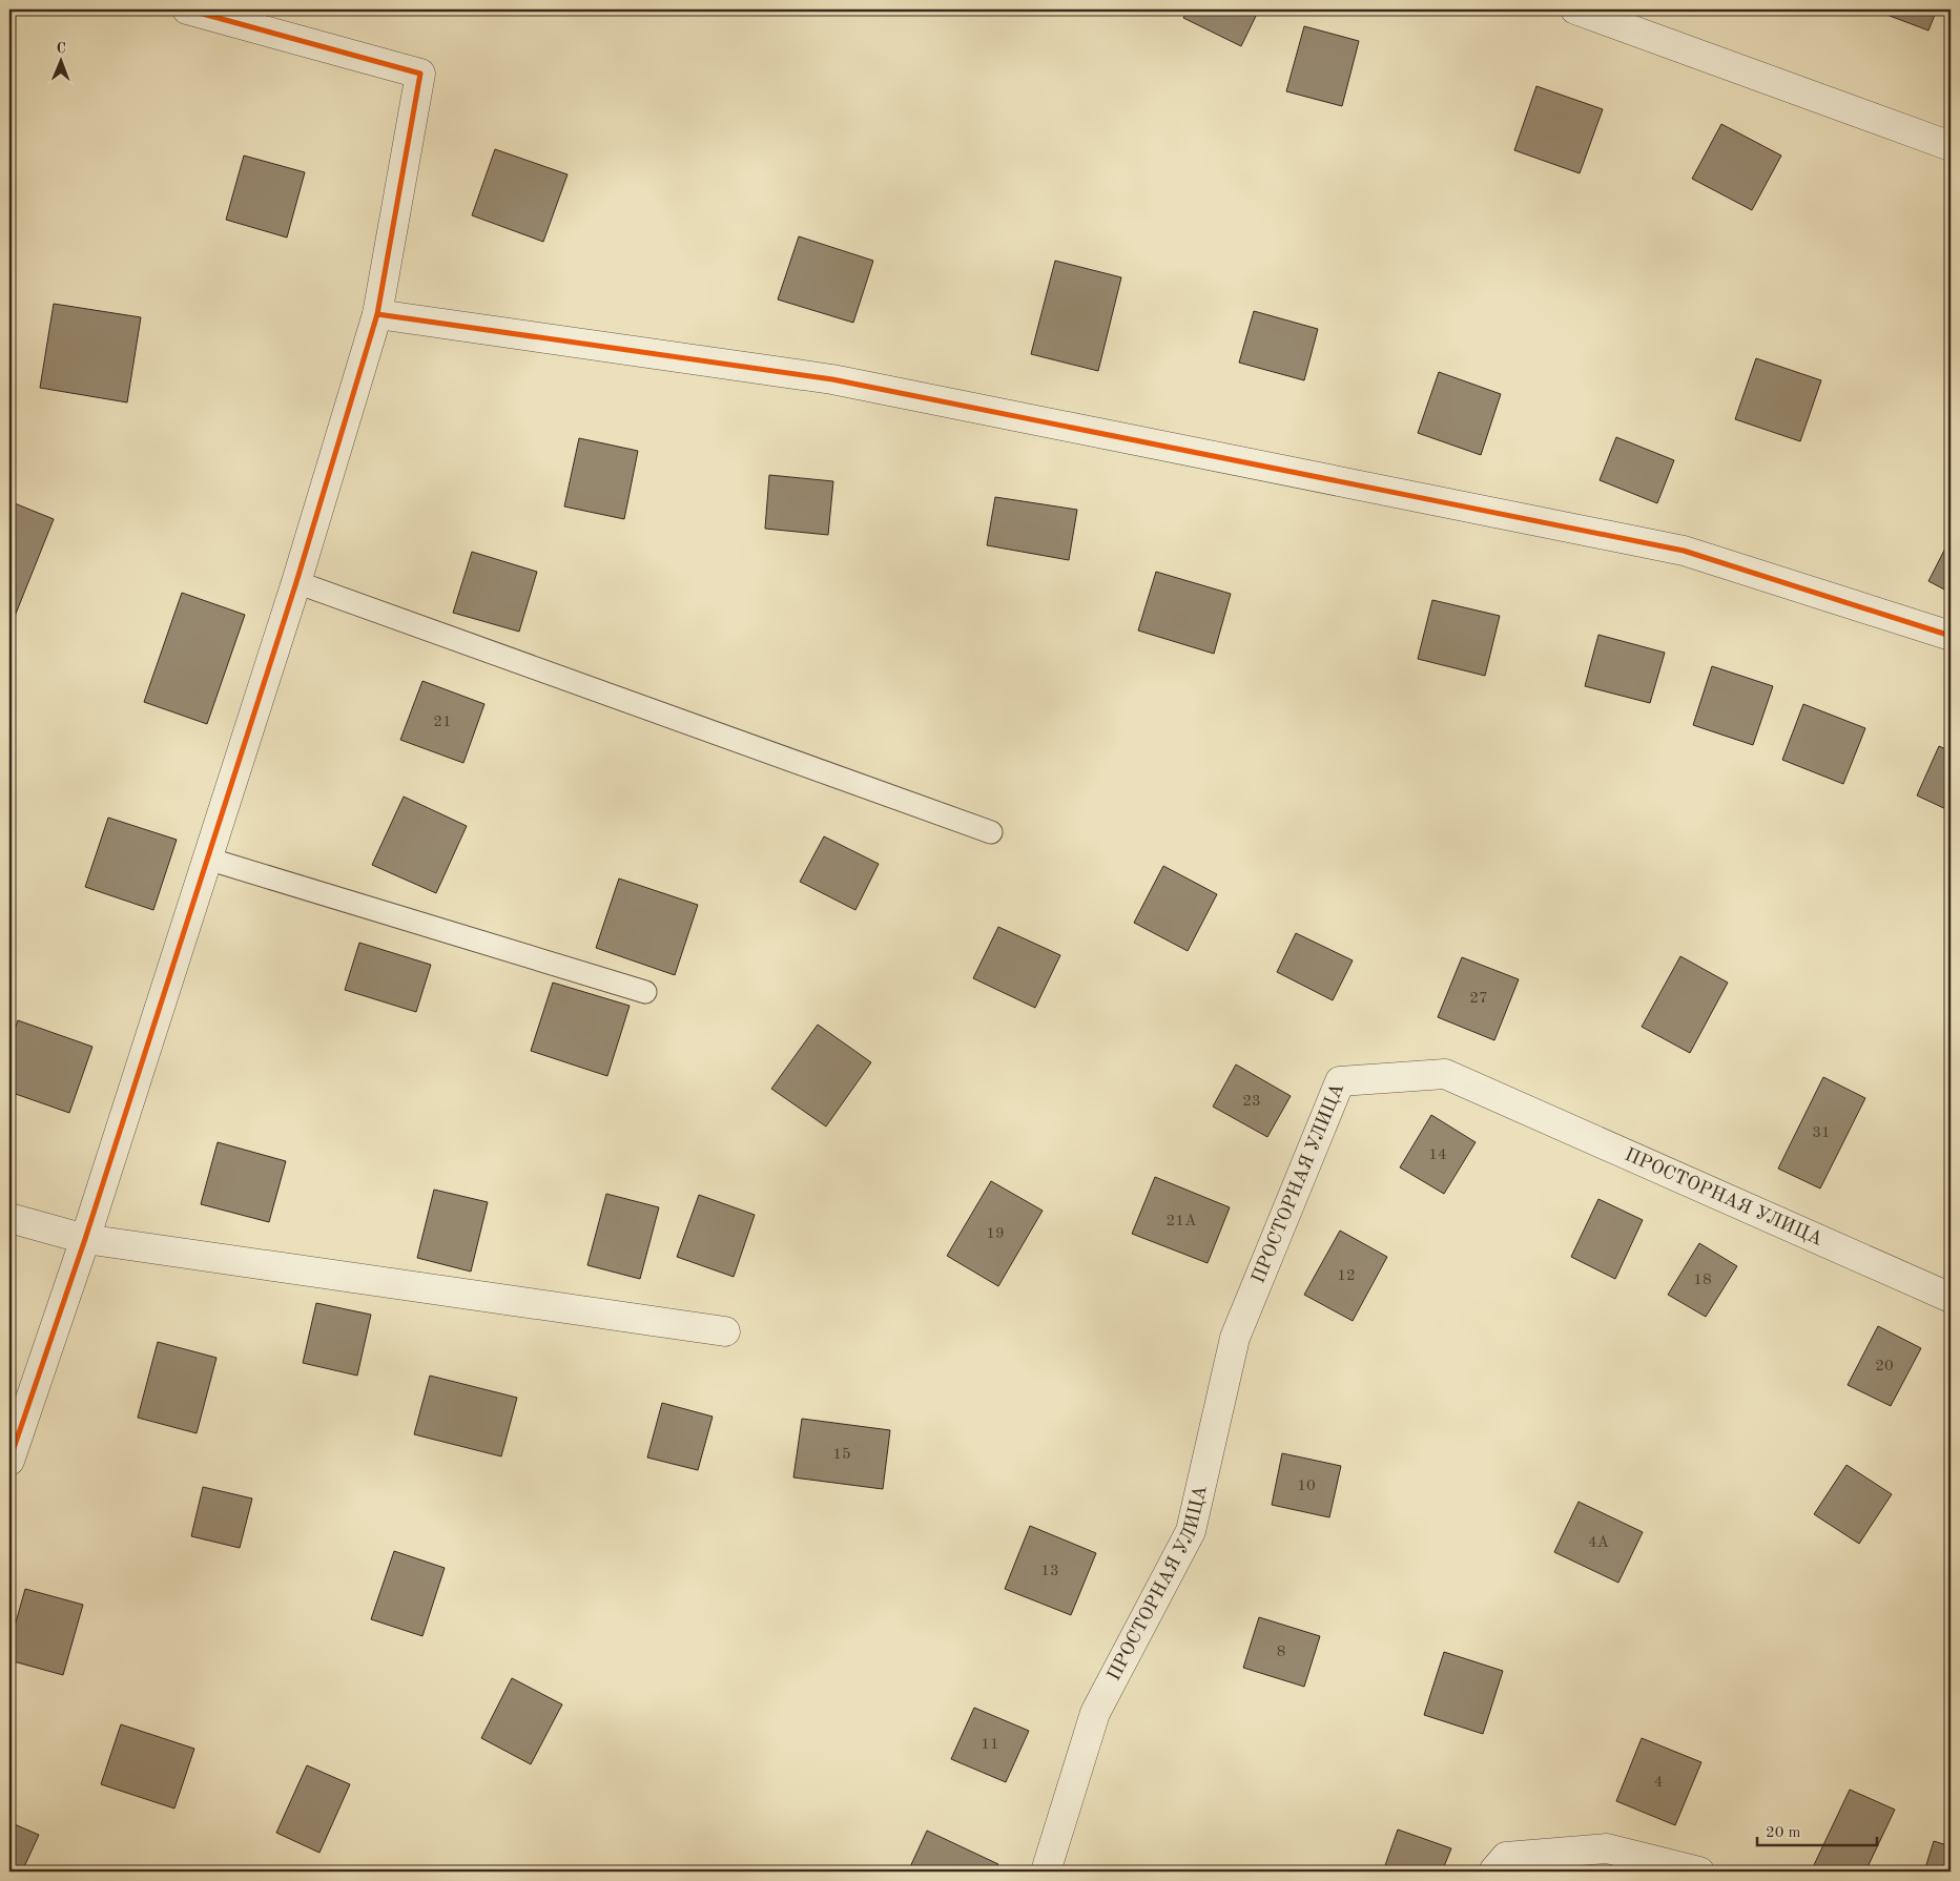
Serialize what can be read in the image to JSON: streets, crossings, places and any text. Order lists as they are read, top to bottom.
{
  "streets": {
    "street": ["ПРОСТОРНАЯ УЛИЦА"]
  },
  "house_numbers": [
    "21",
    "27",
    "23",
    "31",
    "14",
    "21А",
    "19",
    "12",
    "18",
    "20",
    "15",
    "10",
    "4А",
    "13",
    "8",
    "11",
    "4"
  ],
  "scale_bar": "20 m",
  "north": "top"
}
